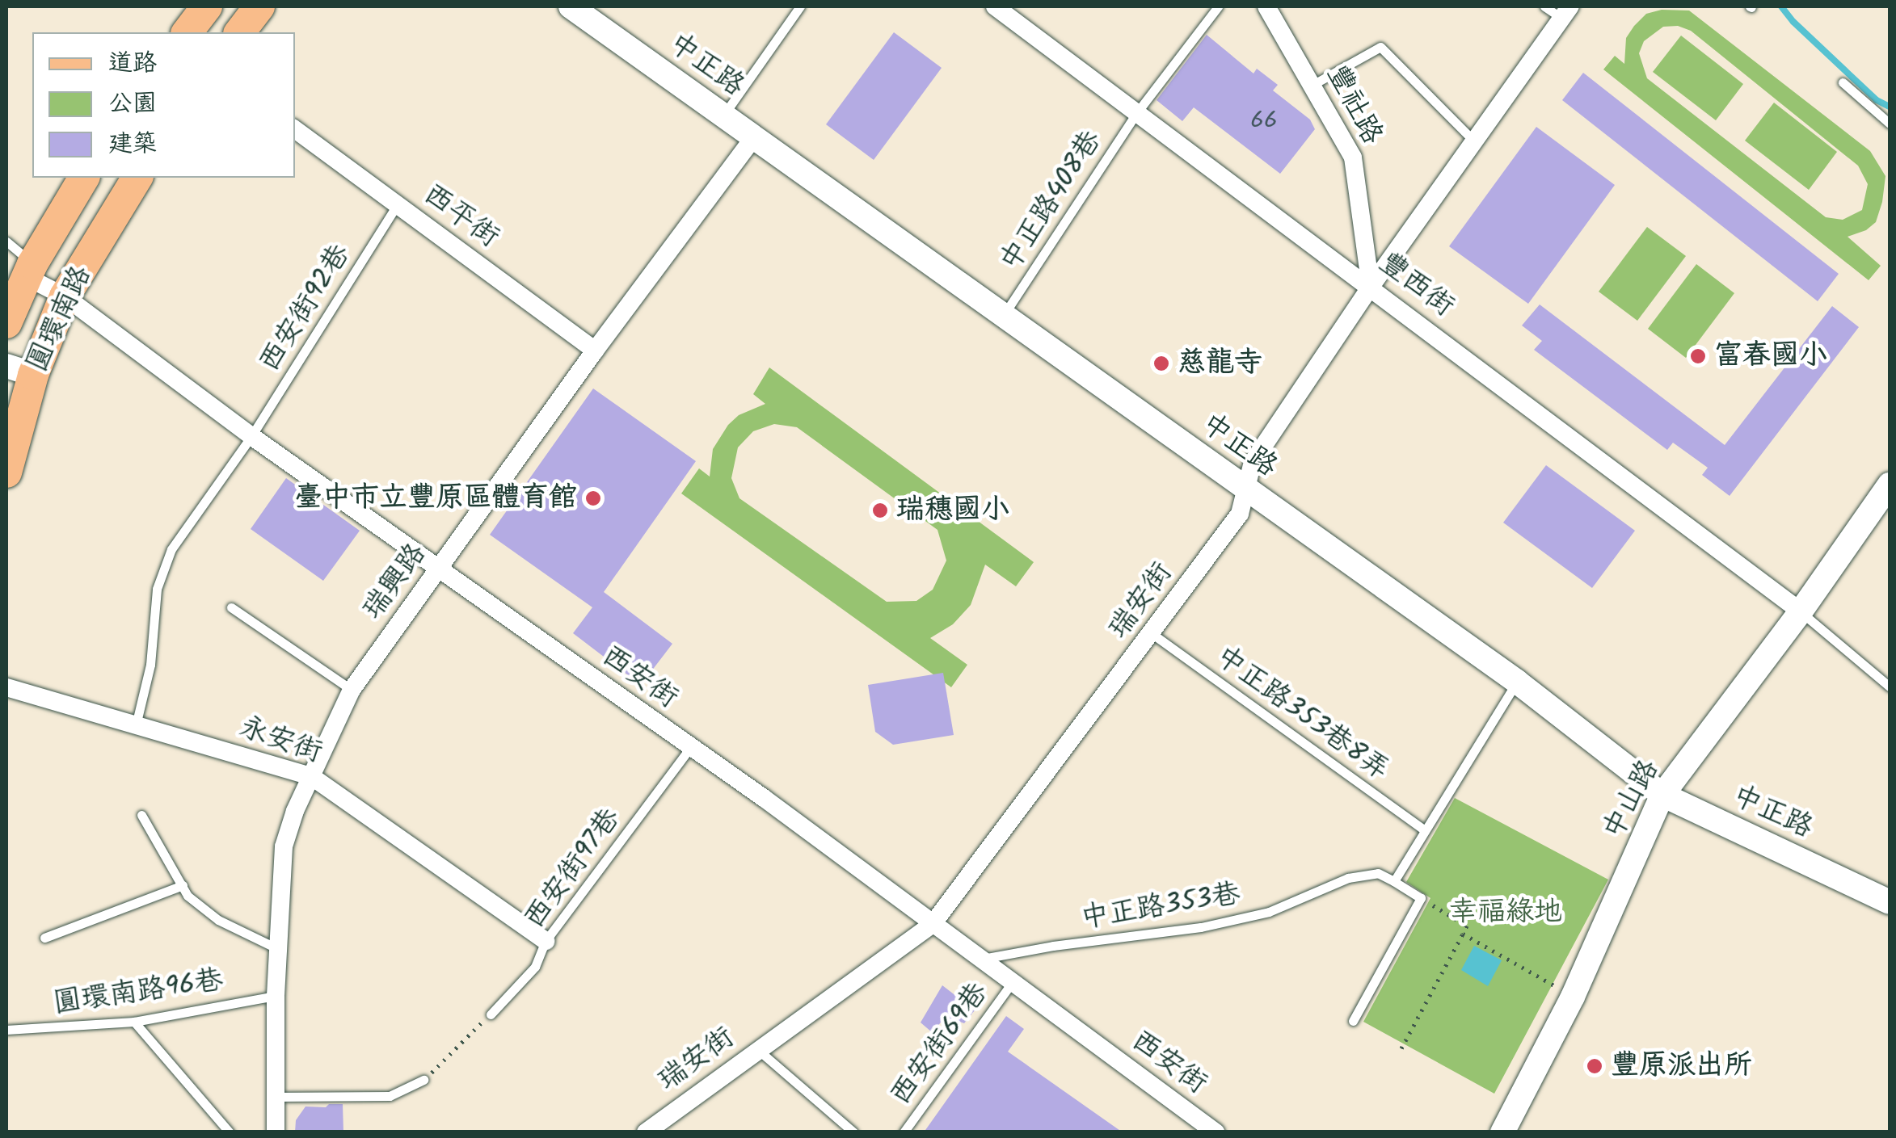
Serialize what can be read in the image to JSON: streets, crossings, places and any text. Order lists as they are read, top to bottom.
{
  "streets": {
    "main road": ["圓環南路"],
    "street": [
      "中正路",
      "豐社路",
      "西平街",
      "豐西街",
      "瑞興路",
      "瑞安街",
      "西安街",
      "永安街",
      "中山路"
    ],
    "lane": [
      "中正路408巷",
      "西安街92巷",
      "中正路353巷8弄",
      "西安街97巷",
      "中正路353巷",
      "圓環南路96巷",
      "西安街69巷"
    ]
  },
  "crossings": [
    ["中正路", "中正路408巷"],
    ["中正路", "瑞興路"],
    ["中正路", "瑞安街"],
    ["中正路", "中山路"],
    ["豐社路", "豐西街"],
    ["豐社路", "瑞安街"],
    ["中正路408巷", "豐西街"],
    ["西平街", "西安街92巷"],
    ["西平街", "瑞興路"],
    ["豐西街", "瑞安街"],
    ["豐西街", "中山路"],
    ["西安街92巷", "西安街"],
    ["西安街92巷", "永安街"],
    ["圓環南路", "西安街"],
    ["瑞興路", "西安街"],
    ["瑞興路", "永安街"],
    ["瑞興路", "圓環南路96巷"],
    ["瑞安街", "西安街"],
    ["瑞安街", "中正路353巷8弄"],
    ["西安街", "西安街97巷"],
    ["西安街", "中正路353巷"],
    ["西安街", "西安街69巷"],
    ["永安街", "西安街97巷"]
  ],
  "parks": ["幸福綠地"],
  "places": [
    "富春國小",
    "慈龍寺",
    "臺中市立豐原區體育館",
    "瑞穗國小",
    "豐原派出所"
  ],
  "house_numbers": ["66"],
  "legend": ["道路", "公園", "建築"]
}
